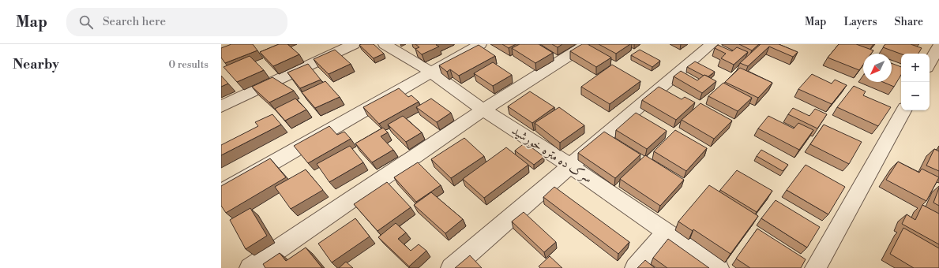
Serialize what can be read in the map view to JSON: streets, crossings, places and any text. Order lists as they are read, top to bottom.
{
  "streets": {
    "street": ["سرک ده متره خورشید"]
  },
  "north": "bottom left",
  "page": {
    "header": "Map",
    "search": "Search here",
    "nav": ["Map", "Layers", "Share"],
    "heading": ["Nearby", "0 results"],
    "map_buttons": ["+", "−"]
  }
}
